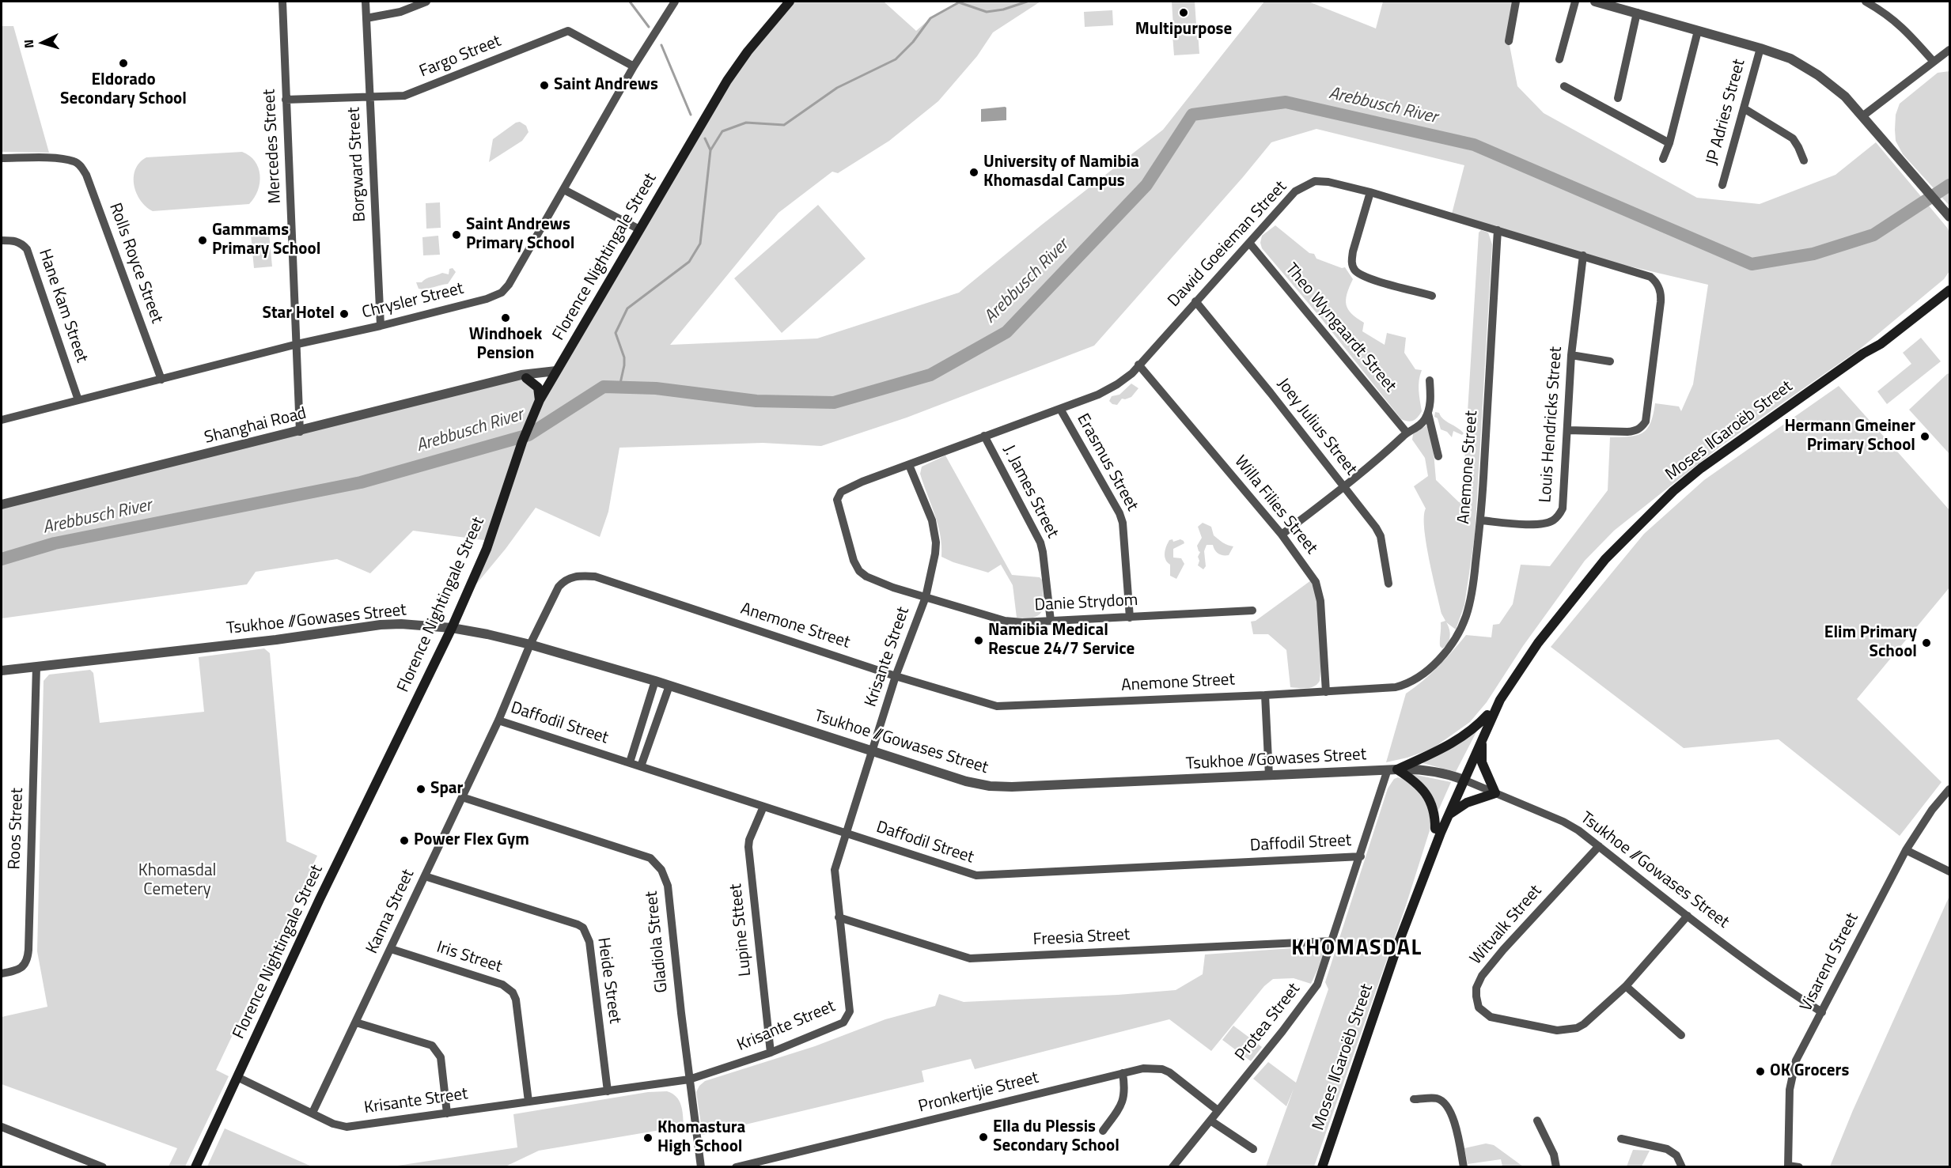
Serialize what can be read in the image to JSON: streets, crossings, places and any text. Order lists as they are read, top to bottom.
{
  "streets": {
    "main road": ["Florence Nightingale Street", "Moses ǁGaroëb Street"],
    "street": [
      "Fargo Street",
      "JP Adries Street",
      "Mercedes Street",
      "Borgward Street",
      "Dawid Goeieman Street",
      "Rolls Royce Street",
      "Chrysler Street",
      "Hane Kam Street",
      "Theo Wyngaardt Street",
      "Louis Hendricks Street",
      "Shanghai Road",
      "Joey Julius Street",
      "Erasmus Street",
      "Anemone Street",
      "J. James Street",
      "Willa Filies Street",
      "Danie Strydom",
      "Tsukhoe //Gowases Street",
      "Krisante Street",
      "Daffodil Street",
      "Roos Street",
      "Kanna Street",
      "Witvalk Street",
      "Lupine Stteet",
      "Freesia Street",
      "Gladiola Street",
      "Iris Street",
      "Visarend Street",
      "Heide Street",
      "Protea Street",
      "Pronkertjie Street"
    ]
  },
  "crossings": [
    ["Fargo Street", "Mercedes Street"],
    ["Fargo Street", "Borgward Street"],
    ["Fargo Street", "Chrysler Street"],
    ["Mercedes Street", "Chrysler Street"],
    ["Mercedes Street", "Shanghai Road"],
    ["Borgward Street", "Chrysler Street"],
    ["Dawid Goeieman Street", "Theo Wyngaardt Street"],
    ["Dawid Goeieman Street", "Louis Hendricks Street"],
    ["Dawid Goeieman Street", "Joey Julius Street"],
    ["Dawid Goeieman Street", "Erasmus Street"],
    ["Dawid Goeieman Street", "Anemone Street"],
    ["Dawid Goeieman Street", "J. James Street"],
    ["Dawid Goeieman Street", "Willa Filies Street"],
    ["Dawid Goeieman Street", "Danie Strydom"],
    ["Dawid Goeieman Street", "Krisante Street"],
    ["Florence Nightingale Street", "Shanghai Road"],
    ["Florence Nightingale Street", "Tsukhoe //Gowases Street"],
    ["Florence Nightingale Street", "Krisante Street"],
    ["Rolls Royce Street", "Chrysler Street"],
    ["Chrysler Street", "Hane Kam Street"],
    ["Louis Hendricks Street", "Anemone Street"],
    ["Moses ǁGaroëb Street", "Tsukhoe //Gowases Street"],
    ["Erasmus Street", "Danie Strydom"],
    ["Anemone Street", "Willa Filies Street"],
    ["Anemone Street", "Tsukhoe //Gowases Street"],
    ["Anemone Street", "Krisante Street"],
    ["Anemone Street", "Kanna Street"],
    ["J. James Street", "Danie Strydom"],
    ["Danie Strydom", "Krisante Street"],
    ["Tsukhoe //Gowases Street", "Krisante Street"],
    ["Tsukhoe //Gowases Street", "Roos Street"],
    ["Tsukhoe //Gowases Street", "Kanna Street"],
    ["Tsukhoe //Gowases Street", "Witvalk Street"],
    ["Tsukhoe //Gowases Street", "Visarend Street"],
    ["Tsukhoe //Gowases Street", "Protea Street"],
    ["Krisante Street", "Daffodil Street"],
    ["Krisante Street", "Kanna Street"],
    ["Krisante Street", "Lupine Stteet"],
    ["Krisante Street", "Freesia Street"],
    ["Krisante Street", "Gladiola Street"],
    ["Krisante Street", "Iris Street"],
    ["Krisante Street", "Heide Street"],
    ["Daffodil Street", "Kanna Street"],
    ["Daffodil Street", "Lupine Stteet"],
    ["Daffodil Street", "Protea Street"],
    ["Kanna Street", "Gladiola Street"],
    ["Kanna Street", "Iris Street"],
    ["Kanna Street", "Heide Street"],
    ["Freesia Street", "Protea Street"],
    ["Protea Street", "Pronkertjie Street"]
  ],
  "districts": ["KHOMASDAL"],
  "water": ["Arebbusch River"],
  "parks": ["Khomasdal Cemetery"],
  "places": [
    "Multipurpose",
    "Eldorado Secondary School",
    "Saint Andrews",
    "University of Namibia Khomasdal Campus",
    "Saint Andrews Primary School",
    "Gammams Primary School",
    "Star Hotel",
    "Windhoek Pension",
    "Hermann Gmeiner Primary School",
    "Namibia Medical Rescue 24/7 Service",
    "Elim Primary School",
    "Spar",
    "Power Flex Gym",
    "OK Grocers",
    "Ella du Plessis Secondary School",
    "Khomastura High School"
  ],
  "north": "left"
}
